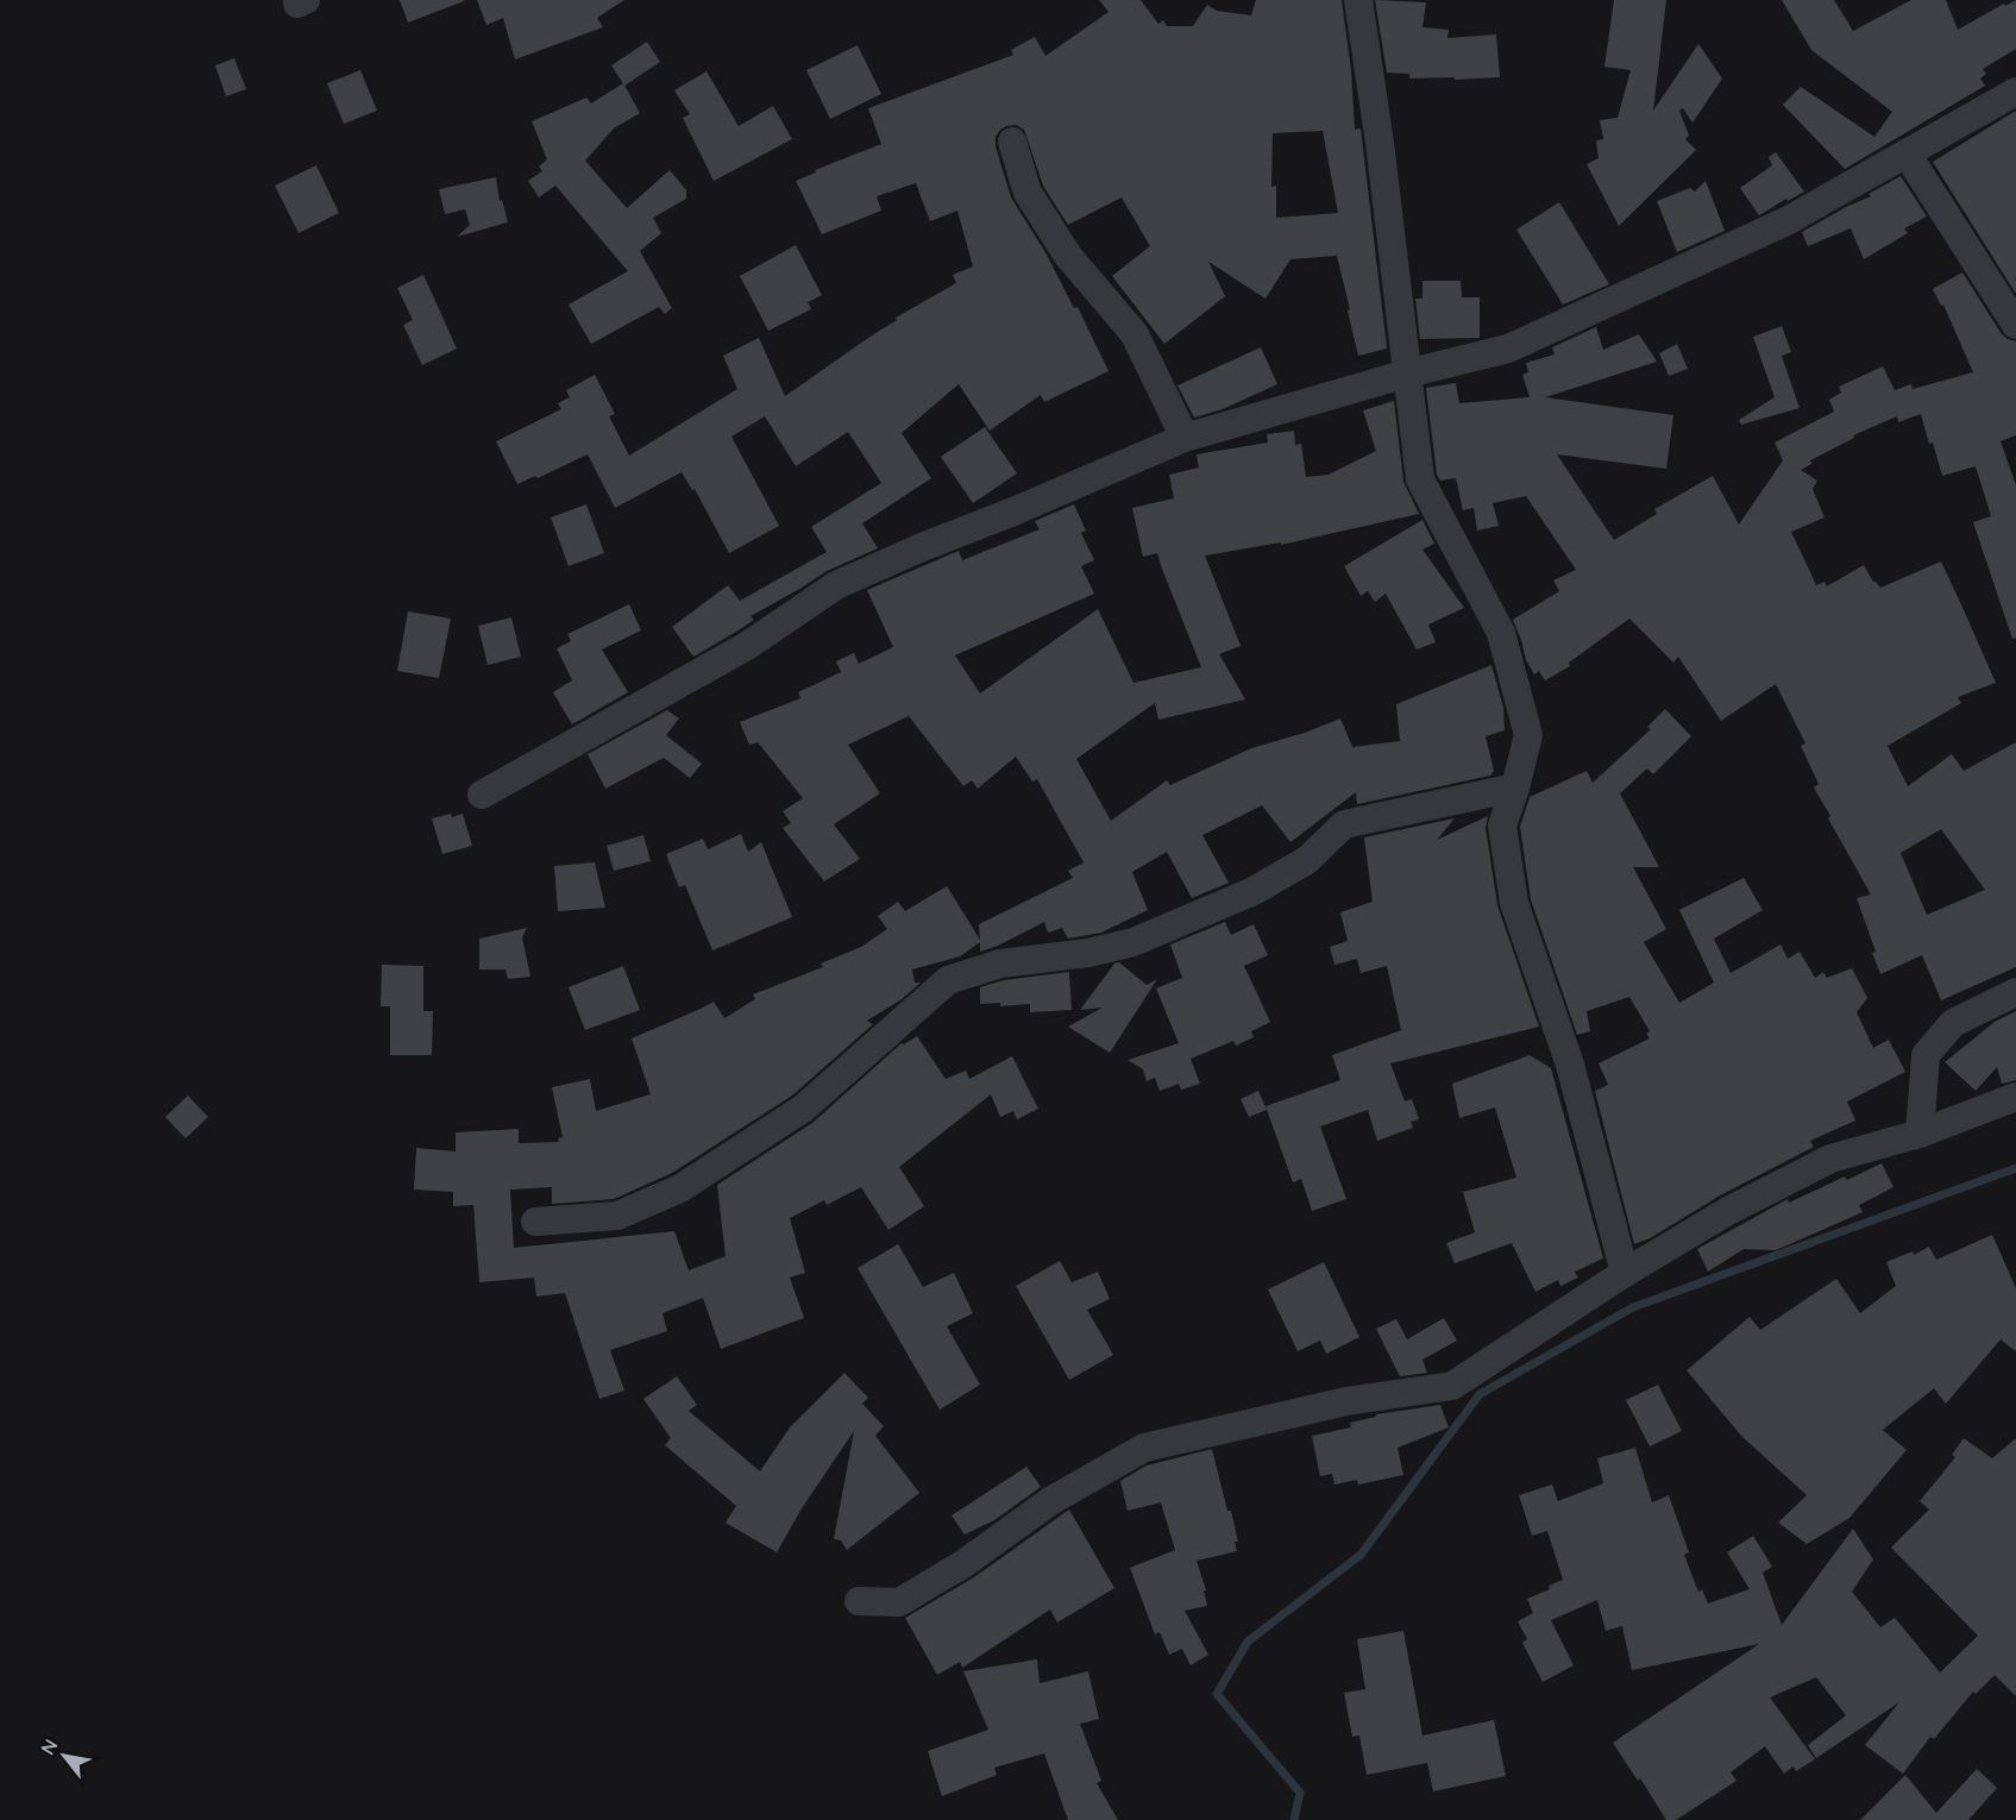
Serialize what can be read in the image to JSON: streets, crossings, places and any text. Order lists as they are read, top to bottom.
{
  "north": "top left"
}
